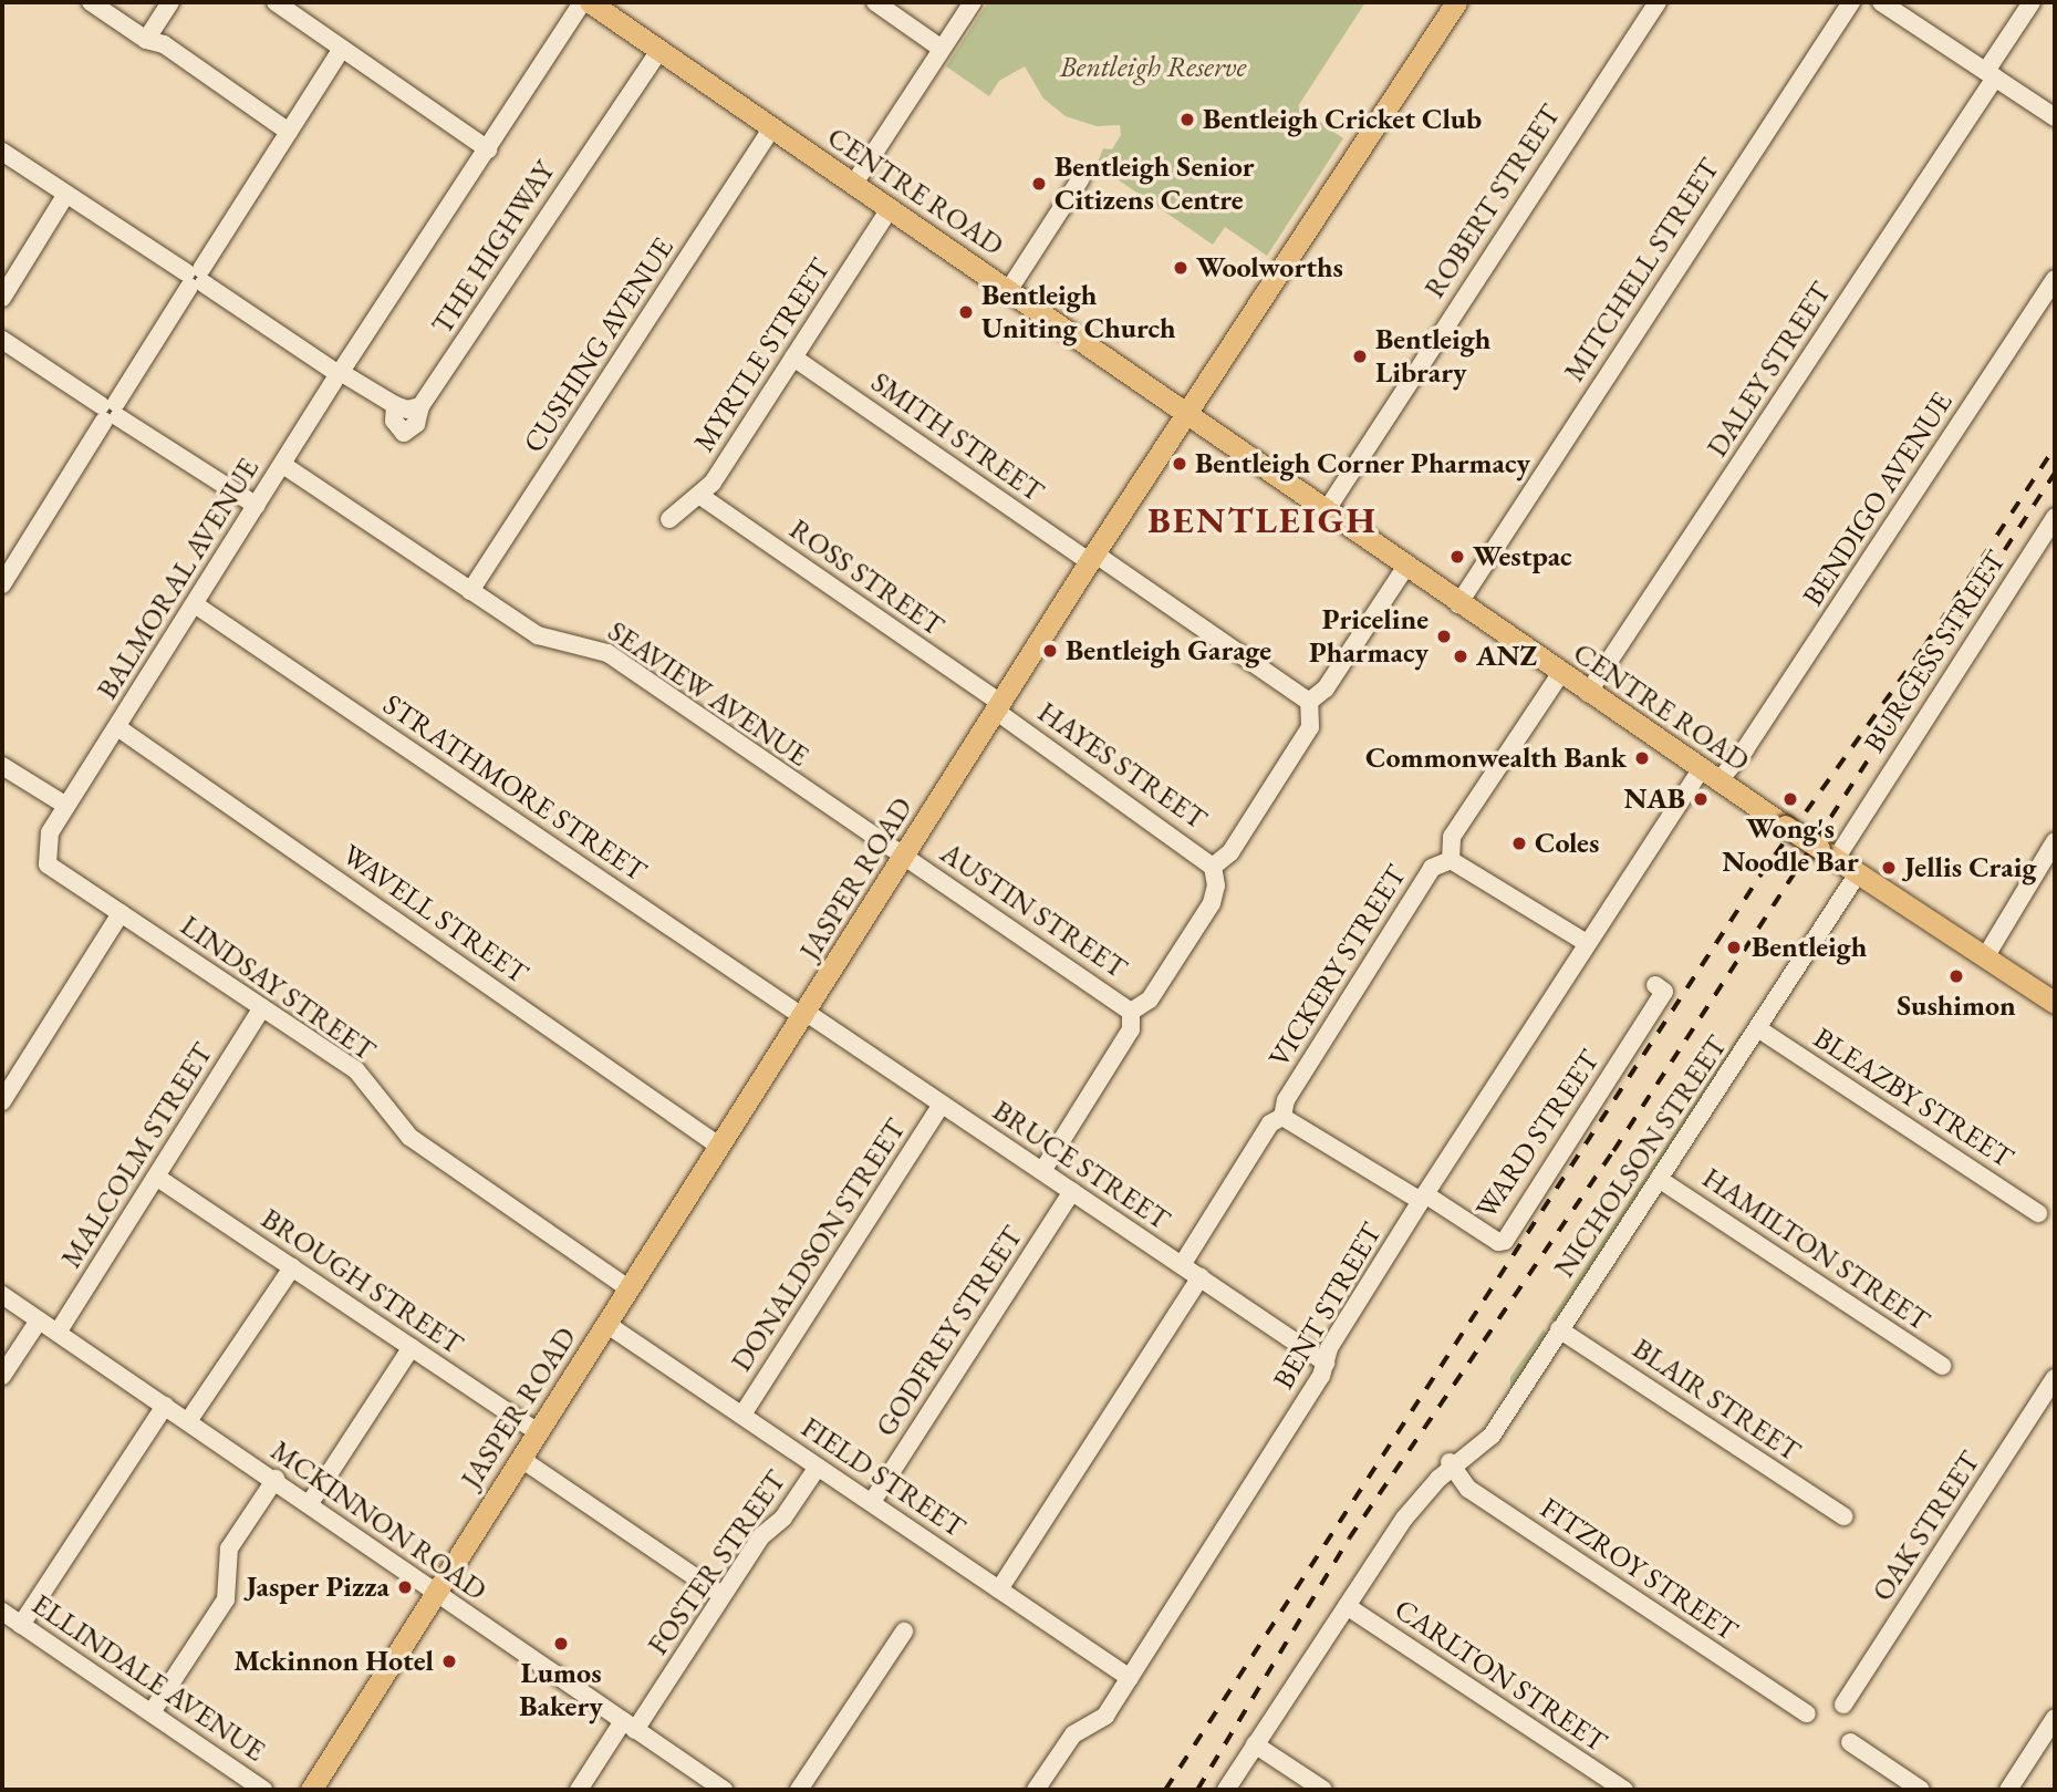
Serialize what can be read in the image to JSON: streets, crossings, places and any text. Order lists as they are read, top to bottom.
{
  "streets": {
    "main road": ["CENTRE ROAD", "JASPER ROAD"],
    "street": [
      "ROBERT STREET",
      "THE HIGHWAY",
      "MITCHELL STREET",
      "CUSHING AVENUE",
      "MYRTLE STREET",
      "DALEY STREET",
      "SMITH STREET",
      "BENDIGO AVENUE",
      "ROSS STREET",
      "BALMORAL AVENUE",
      "BURGESS STREET",
      "SEAVIEW AVENUE",
      "HAYES STREET",
      "STRATHMORE STREET",
      "AUSTIN STREET",
      "WAVELL STREET",
      "VICKERY STREET",
      "LINDSAY STREET",
      "BLEAZBY STREET",
      "WARD STREET",
      "MALCOLM STREET",
      "NICHOLSON STREET",
      "BRUCE STREET",
      "DONALDSON STREET",
      "HAMILTON STREET",
      "BROUGH STREET",
      "BENT STREET",
      "GODFREY STREET",
      "BLAIR STREET",
      "FIELD STREET",
      "MCKINNON ROAD",
      "OAK STREET",
      "FOSTER STREET",
      "FITZROY STREET",
      "CARLTON STREET",
      "ELLINDALE AVENUE"
    ]
  },
  "crossings": [
    ["CENTRE ROAD", "ROBERT STREET"],
    ["CENTRE ROAD", "THE HIGHWAY"],
    ["CENTRE ROAD", "MITCHELL STREET"],
    ["CENTRE ROAD", "CUSHING AVENUE"],
    ["CENTRE ROAD", "MYRTLE STREET"],
    ["CENTRE ROAD", "DALEY STREET"],
    ["CENTRE ROAD", "BENDIGO AVENUE"],
    ["CENTRE ROAD", "BURGESS STREET"],
    ["CENTRE ROAD", "JASPER ROAD"],
    ["CENTRE ROAD", "VICKERY STREET"],
    ["CENTRE ROAD", "NICHOLSON STREET"],
    ["CENTRE ROAD", "BENT STREET"],
    ["THE HIGHWAY", "BALMORAL AVENUE"],
    ["CUSHING AVENUE", "SEAVIEW AVENUE"],
    ["MYRTLE STREET", "SMITH STREET"],
    ["MYRTLE STREET", "ROSS STREET"],
    ["SMITH STREET", "JASPER ROAD"],
    ["BENDIGO AVENUE", "BENT STREET"],
    ["ROSS STREET", "HAYES STREET"],
    ["ROSS STREET", "JASPER ROAD"],
    ["BALMORAL AVENUE", "SEAVIEW AVENUE"],
    ["BALMORAL AVENUE", "STRATHMORE STREET"],
    ["BALMORAL AVENUE", "WAVELL STREET"],
    ["BALMORAL AVENUE", "LINDSAY STREET"],
    ["SEAVIEW AVENUE", "JASPER ROAD"],
    ["SEAVIEW AVENUE", "AUSTIN STREET"],
    ["HAYES STREET", "JASPER ROAD"],
    ["STRATHMORE STREET", "JASPER ROAD"],
    ["STRATHMORE STREET", "BRUCE STREET"],
    ["JASPER ROAD", "AUSTIN STREET"],
    ["JASPER ROAD", "WAVELL STREET"],
    ["JASPER ROAD", "LINDSAY STREET"],
    ["JASPER ROAD", "BRUCE STREET"],
    ["JASPER ROAD", "BROUGH STREET"],
    ["JASPER ROAD", "FIELD STREET"],
    ["JASPER ROAD", "MCKINNON ROAD"],
    ["VICKERY STREET", "WARD STREET"],
    ["VICKERY STREET", "BRUCE STREET"],
    ["LINDSAY STREET", "MALCOLM STREET"],
    ["BLEAZBY STREET", "NICHOLSON STREET"],
    ["WARD STREET", "BENT STREET"],
    ["MALCOLM STREET", "BROUGH STREET"],
    ["MALCOLM STREET", "MCKINNON ROAD"],
    ["NICHOLSON STREET", "HAMILTON STREET"],
    ["NICHOLSON STREET", "BLAIR STREET"],
    ["NICHOLSON STREET", "FITZROY STREET"],
    ["NICHOLSON STREET", "CARLTON STREET"],
    ["BRUCE STREET", "DONALDSON STREET"],
    ["BRUCE STREET", "BENT STREET"],
    ["BRUCE STREET", "GODFREY STREET"],
    ["DONALDSON STREET", "FIELD STREET"],
    ["BENT STREET", "FIELD STREET"],
    ["GODFREY STREET", "FIELD STREET"],
    ["FIELD STREET", "FOSTER STREET"],
    ["MCKINNON ROAD", "FOSTER STREET"]
  ],
  "districts": ["BENTLEIGH"],
  "parks": ["Bentleigh Reserve"],
  "places": [
    "Bentleigh Cricket Club",
    "Bentleigh Senior Citizens Centre",
    "Woolworths",
    "Bentleigh Uniting Church",
    "Bentleigh Library",
    "Bentleigh Corner Pharmacy",
    "Westpac",
    "Priceline Pharmacy",
    "Bentleigh Garage",
    "ANZ",
    "Commonwealth Bank",
    "NAB",
    "Wong's Noodle Bar",
    "Coles",
    "Jellis Craig",
    "Bentleigh",
    "Sushimon",
    "Jasper Pizza",
    "Lumos Bakery",
    "Mckinnon Hotel"
  ]
}
